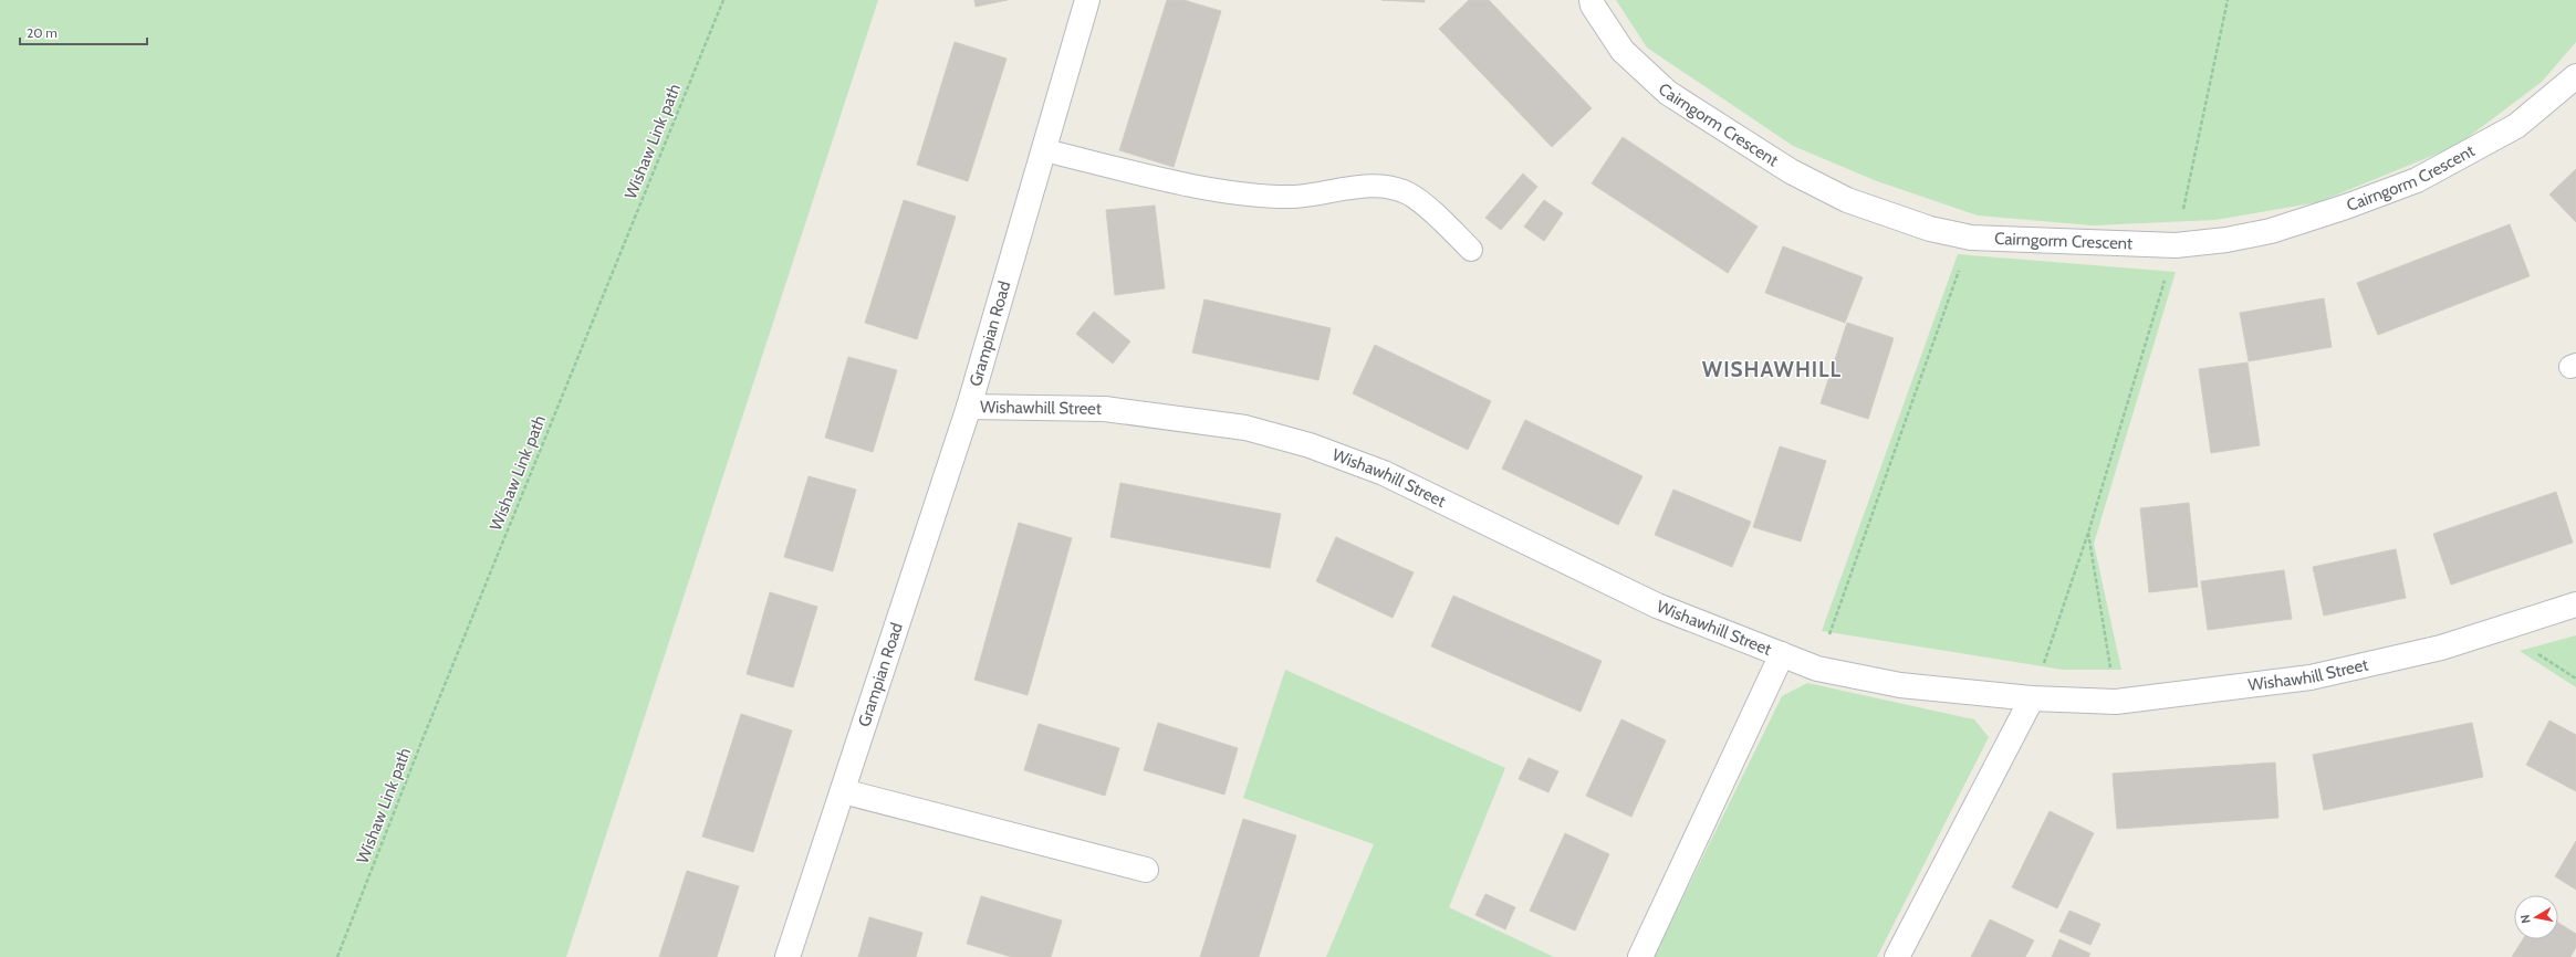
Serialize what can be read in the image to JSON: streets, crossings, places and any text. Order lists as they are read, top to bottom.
{
  "streets": {
    "street": ["Cairngorm Crescent", "Grampian Road", "Wishawhill Street"],
    "path": ["Wishaw Link path"]
  },
  "crossings": [
    ["Grampian Road", "Wishawhill Street"]
  ],
  "districts": ["WISHAWHILL"],
  "scale_bar": "20 m",
  "north": "left"
}
